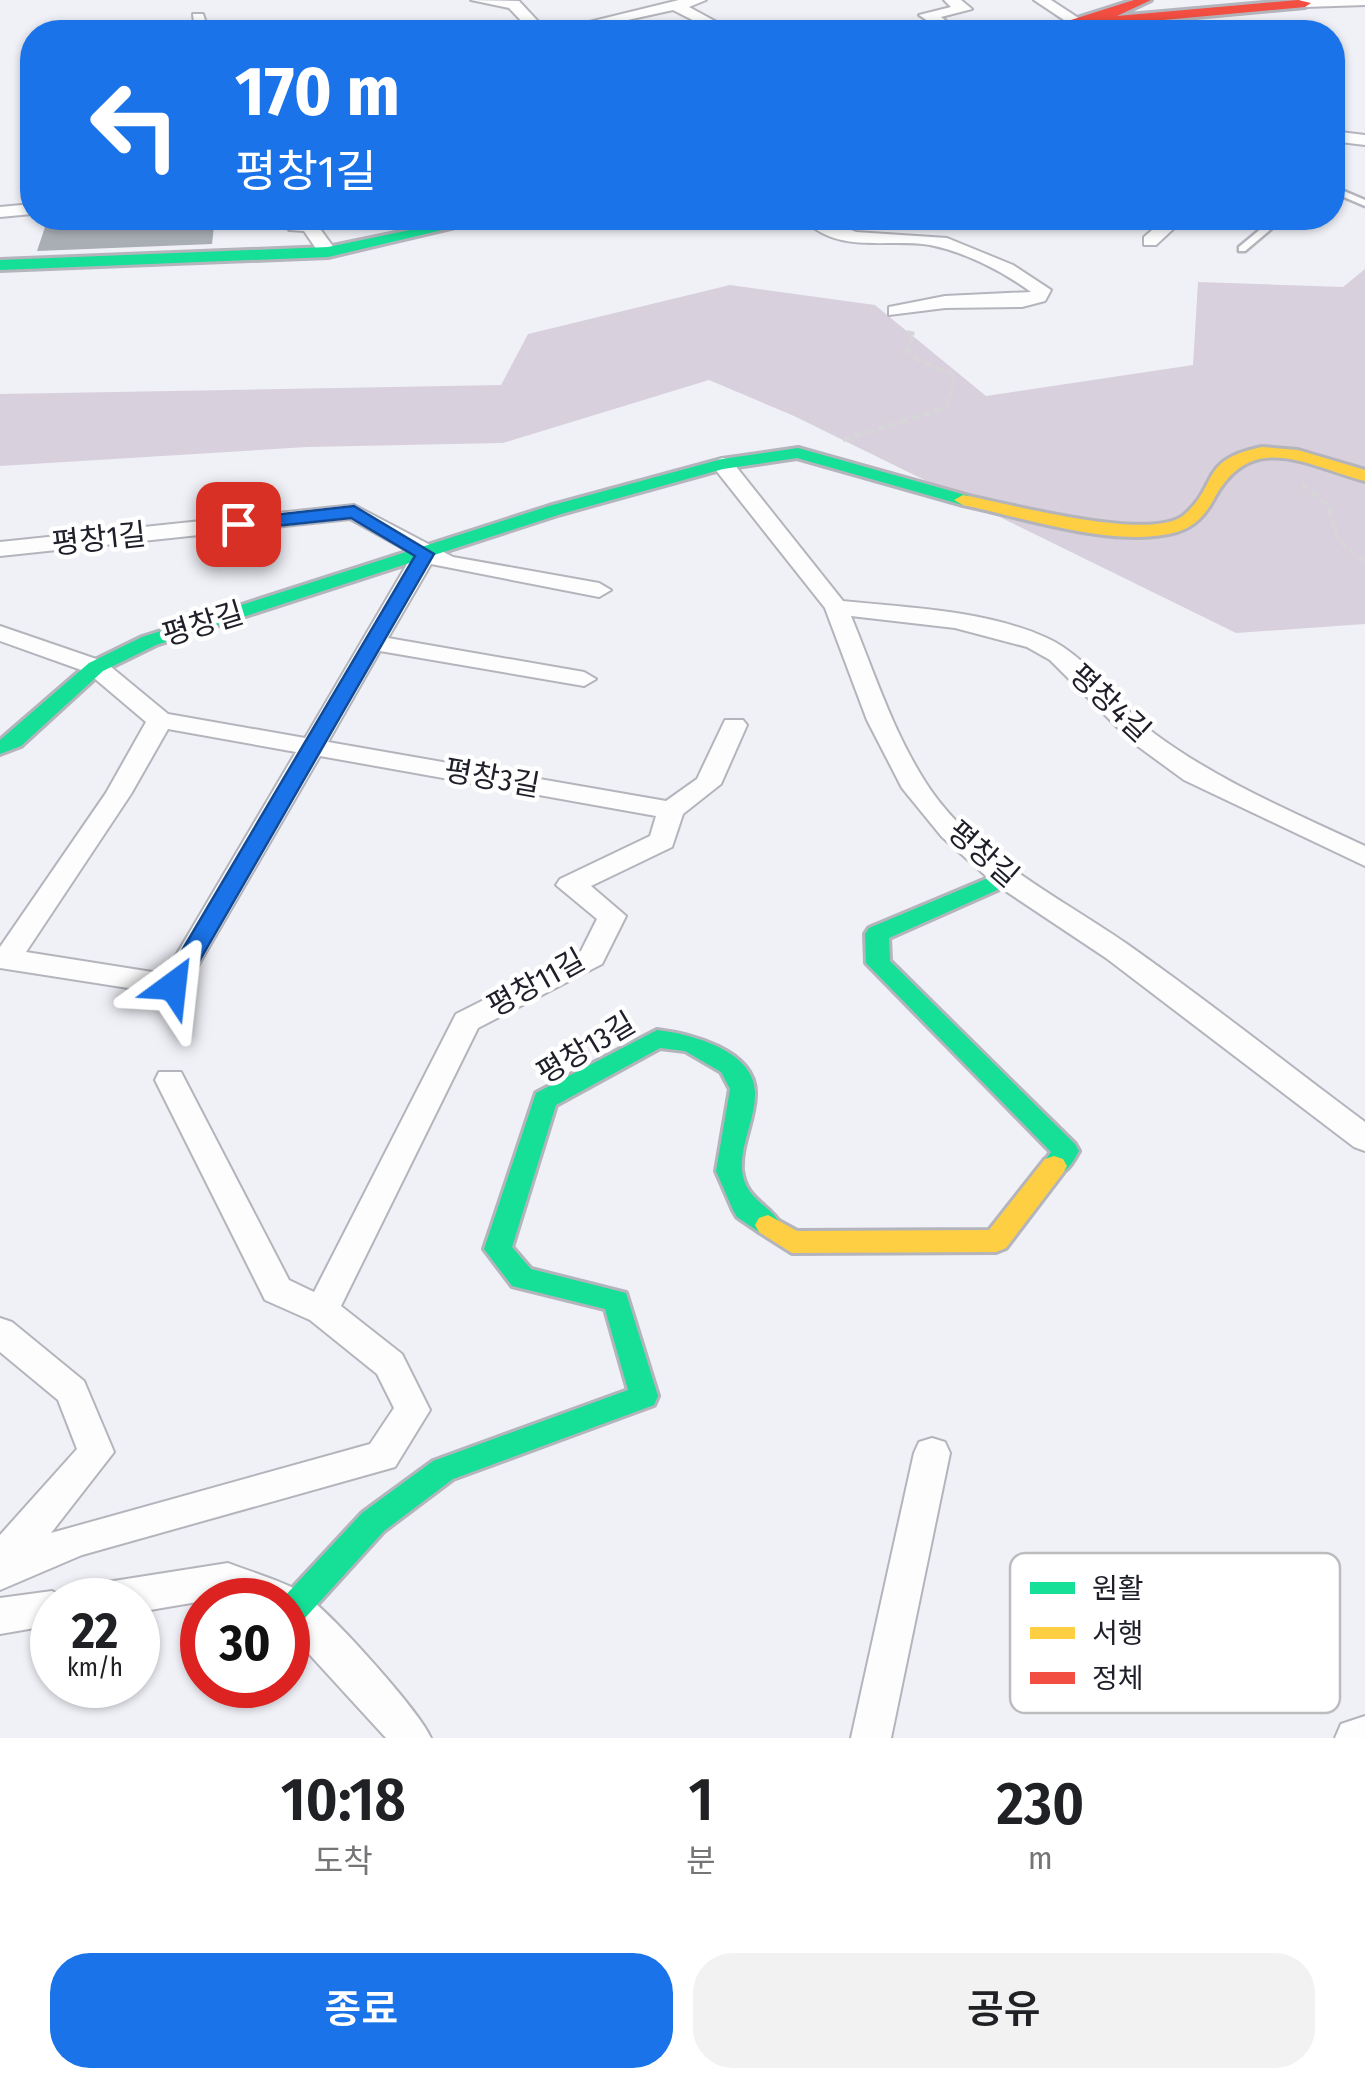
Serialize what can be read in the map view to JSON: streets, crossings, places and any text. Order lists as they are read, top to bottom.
{
  "streets": {
    "street": [
      "평창1길",
      "평창길",
      "평창4길",
      "평창3길",
      "평창11길",
      "평창13길"
    ]
  },
  "crossings": [
    ["평창1길", "평창길"],
    ["평창길", "평창4길"],
    ["평창길", "평창3길"],
    ["평창길", "평창13길"],
    ["평창3길", "평창11길"]
  ],
  "legend": ["원활", "서행", "정체"],
  "page": {
    "turn": ["170 m", "평창1길"],
    "speed": "22 km/h",
    "limit": "30",
    "eta": [
      "10:18",
      "도착",
      "1",
      "분",
      "230",
      "m"
    ],
    "buttons": ["종료", "공유"]
  }
}
